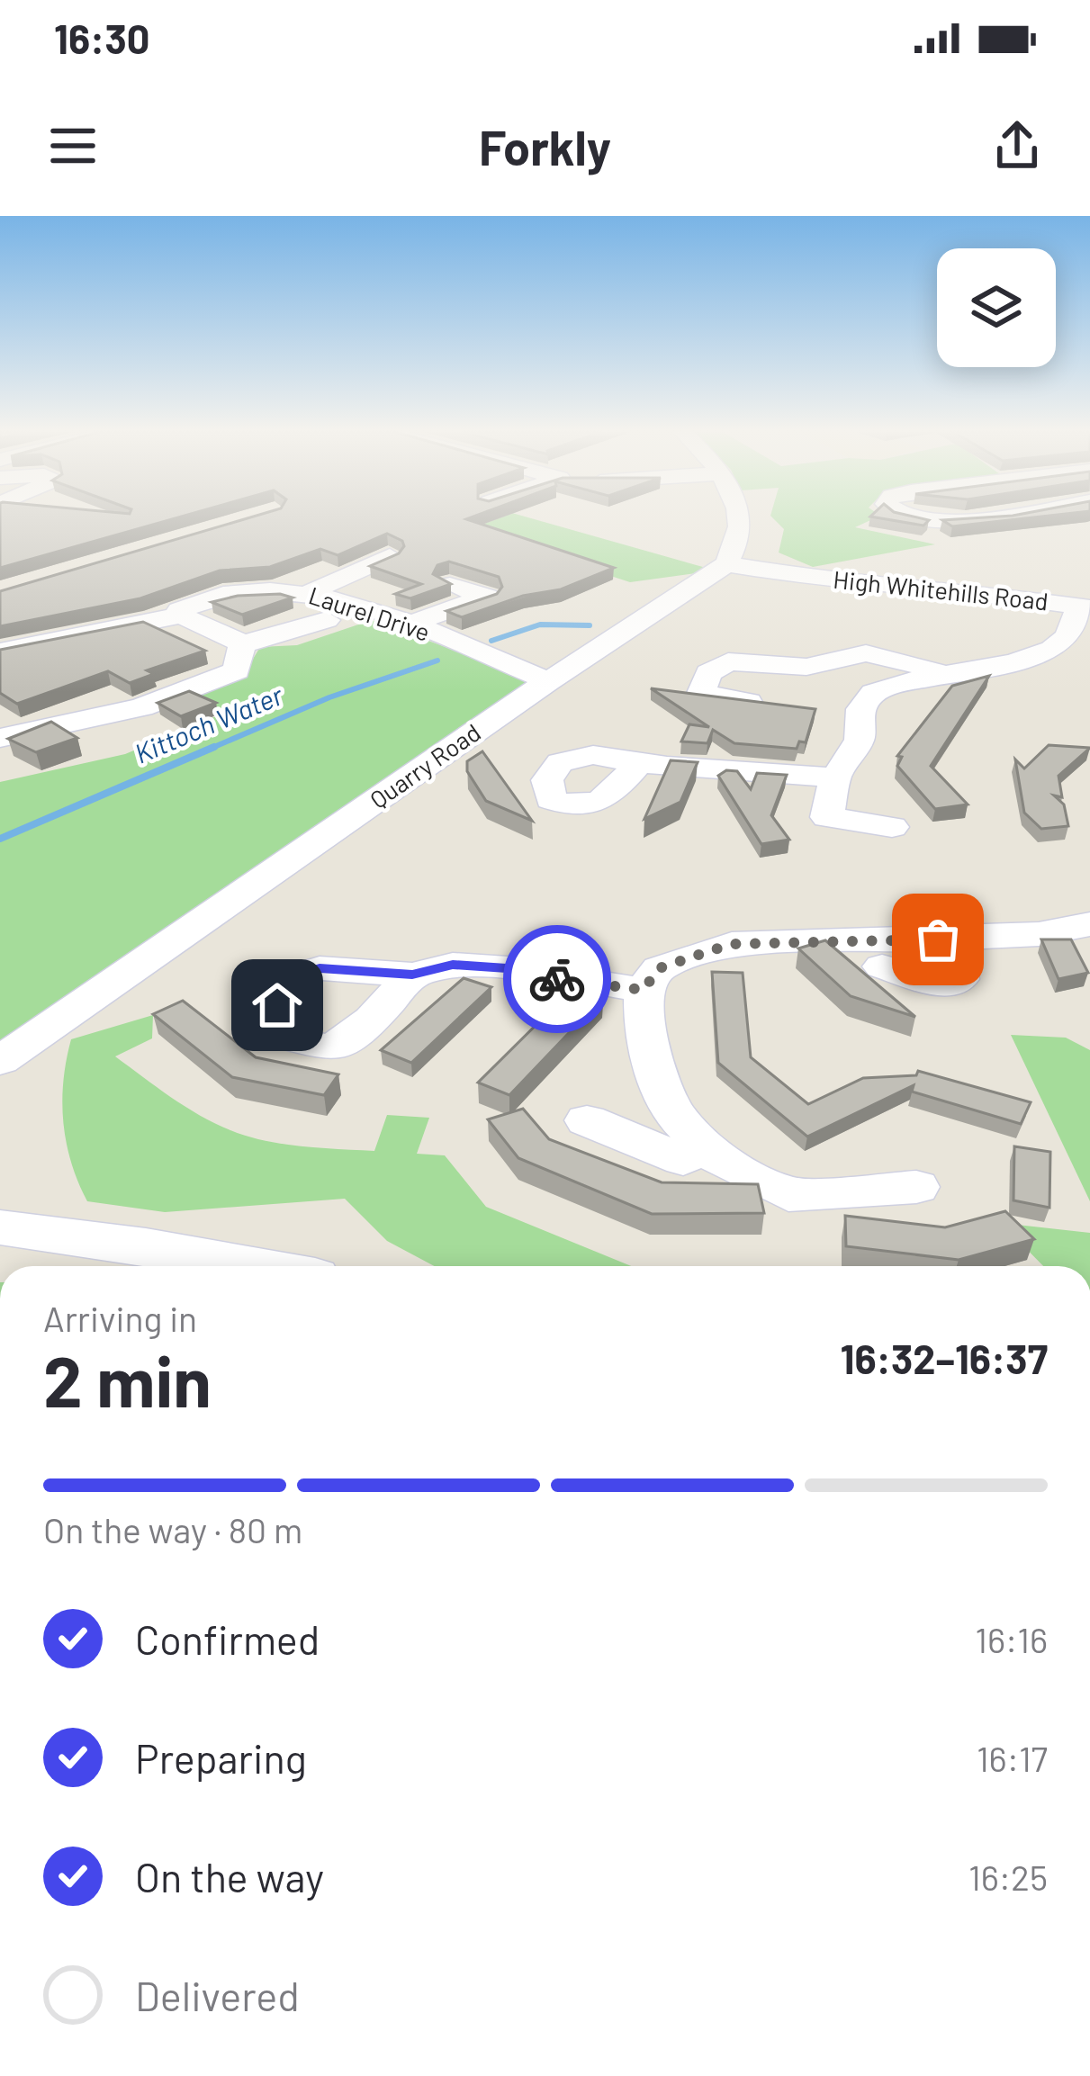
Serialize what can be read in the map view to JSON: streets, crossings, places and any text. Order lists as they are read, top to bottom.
{
  "streets": {
    "street": ["High Whitehills Road", "Laurel Drive", "Quarry Road"]
  },
  "crossings": [
    ["High Whitehills Road", "Quarry Road"],
    ["Laurel Drive", "Quarry Road"]
  ],
  "water": ["Kittoch Water"],
  "page": {
    "status": "16:30",
    "header": "Forkly",
    "heading": ["2 min", "Arriving in", "16:32–16:37"],
    "bar": "On the way · 80 m",
    "list": [
      ["Confirmed", "16:16"],
      ["Preparing", "16:17"],
      ["On the way", "16:25"],
      "Delivered"
    ]
  }
}
